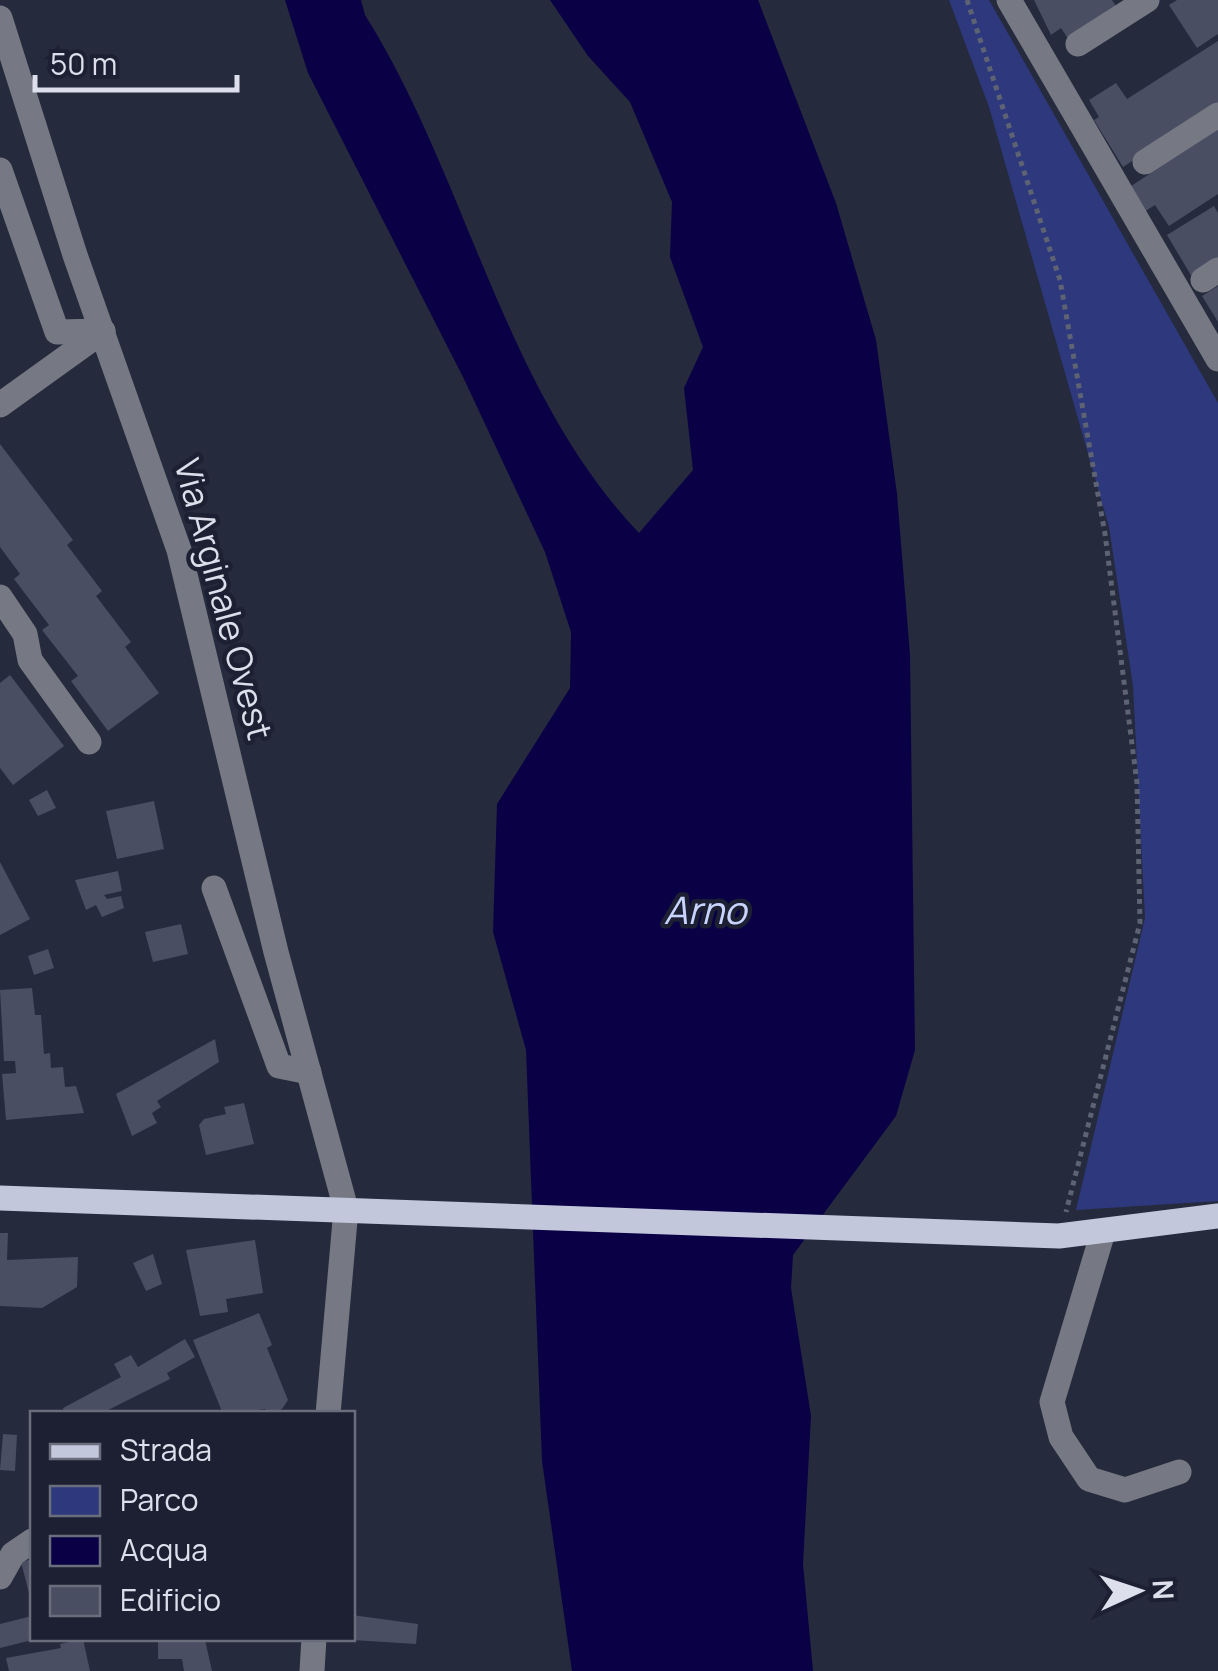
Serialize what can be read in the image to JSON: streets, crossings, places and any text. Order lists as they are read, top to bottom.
{
  "streets": {
    "street": ["Via Arginale Ovest"]
  },
  "water": ["Arno"],
  "legend": [
    "Strada",
    "Parco",
    "Acqua",
    "Edificio"
  ],
  "scale_bar": "50 m",
  "north": "right"
}
